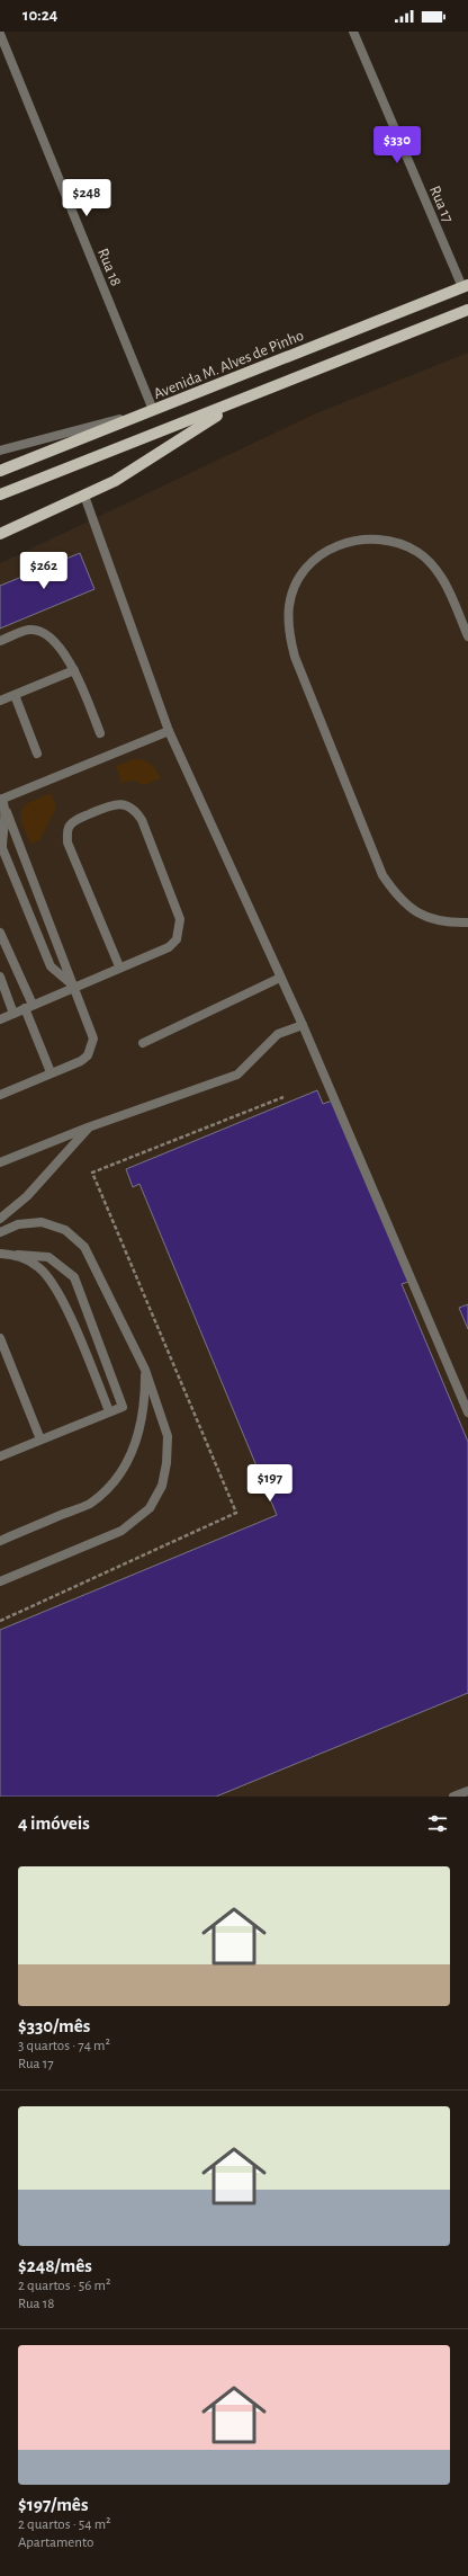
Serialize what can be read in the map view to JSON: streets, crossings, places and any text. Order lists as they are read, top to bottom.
{
  "streets": {
    "main road": ["Avenida M. Alves de Pinho"],
    "street": ["Rua 17", "Rua 18"]
  },
  "crossings": [
    ["Rua 17", "Avenida M. Alves de Pinho"],
    ["Rua 18", "Avenida M. Alves de Pinho"]
  ],
  "page": {
    "status": "10:24",
    "price": [
      "$330",
      "$248",
      "$262",
      "$197"
    ],
    "heading": "4 imóveis",
    "list": [
      {
        "name": "$330/mês",
        "note": "3 quartos · 74 m² · Rua 17"
      },
      {
        "name": "$248/mês",
        "note": "2 quartos · 56 m² · Rua 18"
      },
      {
        "name": "$197/mês",
        "note": "2 quartos · 54 m² · Apartamento"
      }
    ]
  }
}
